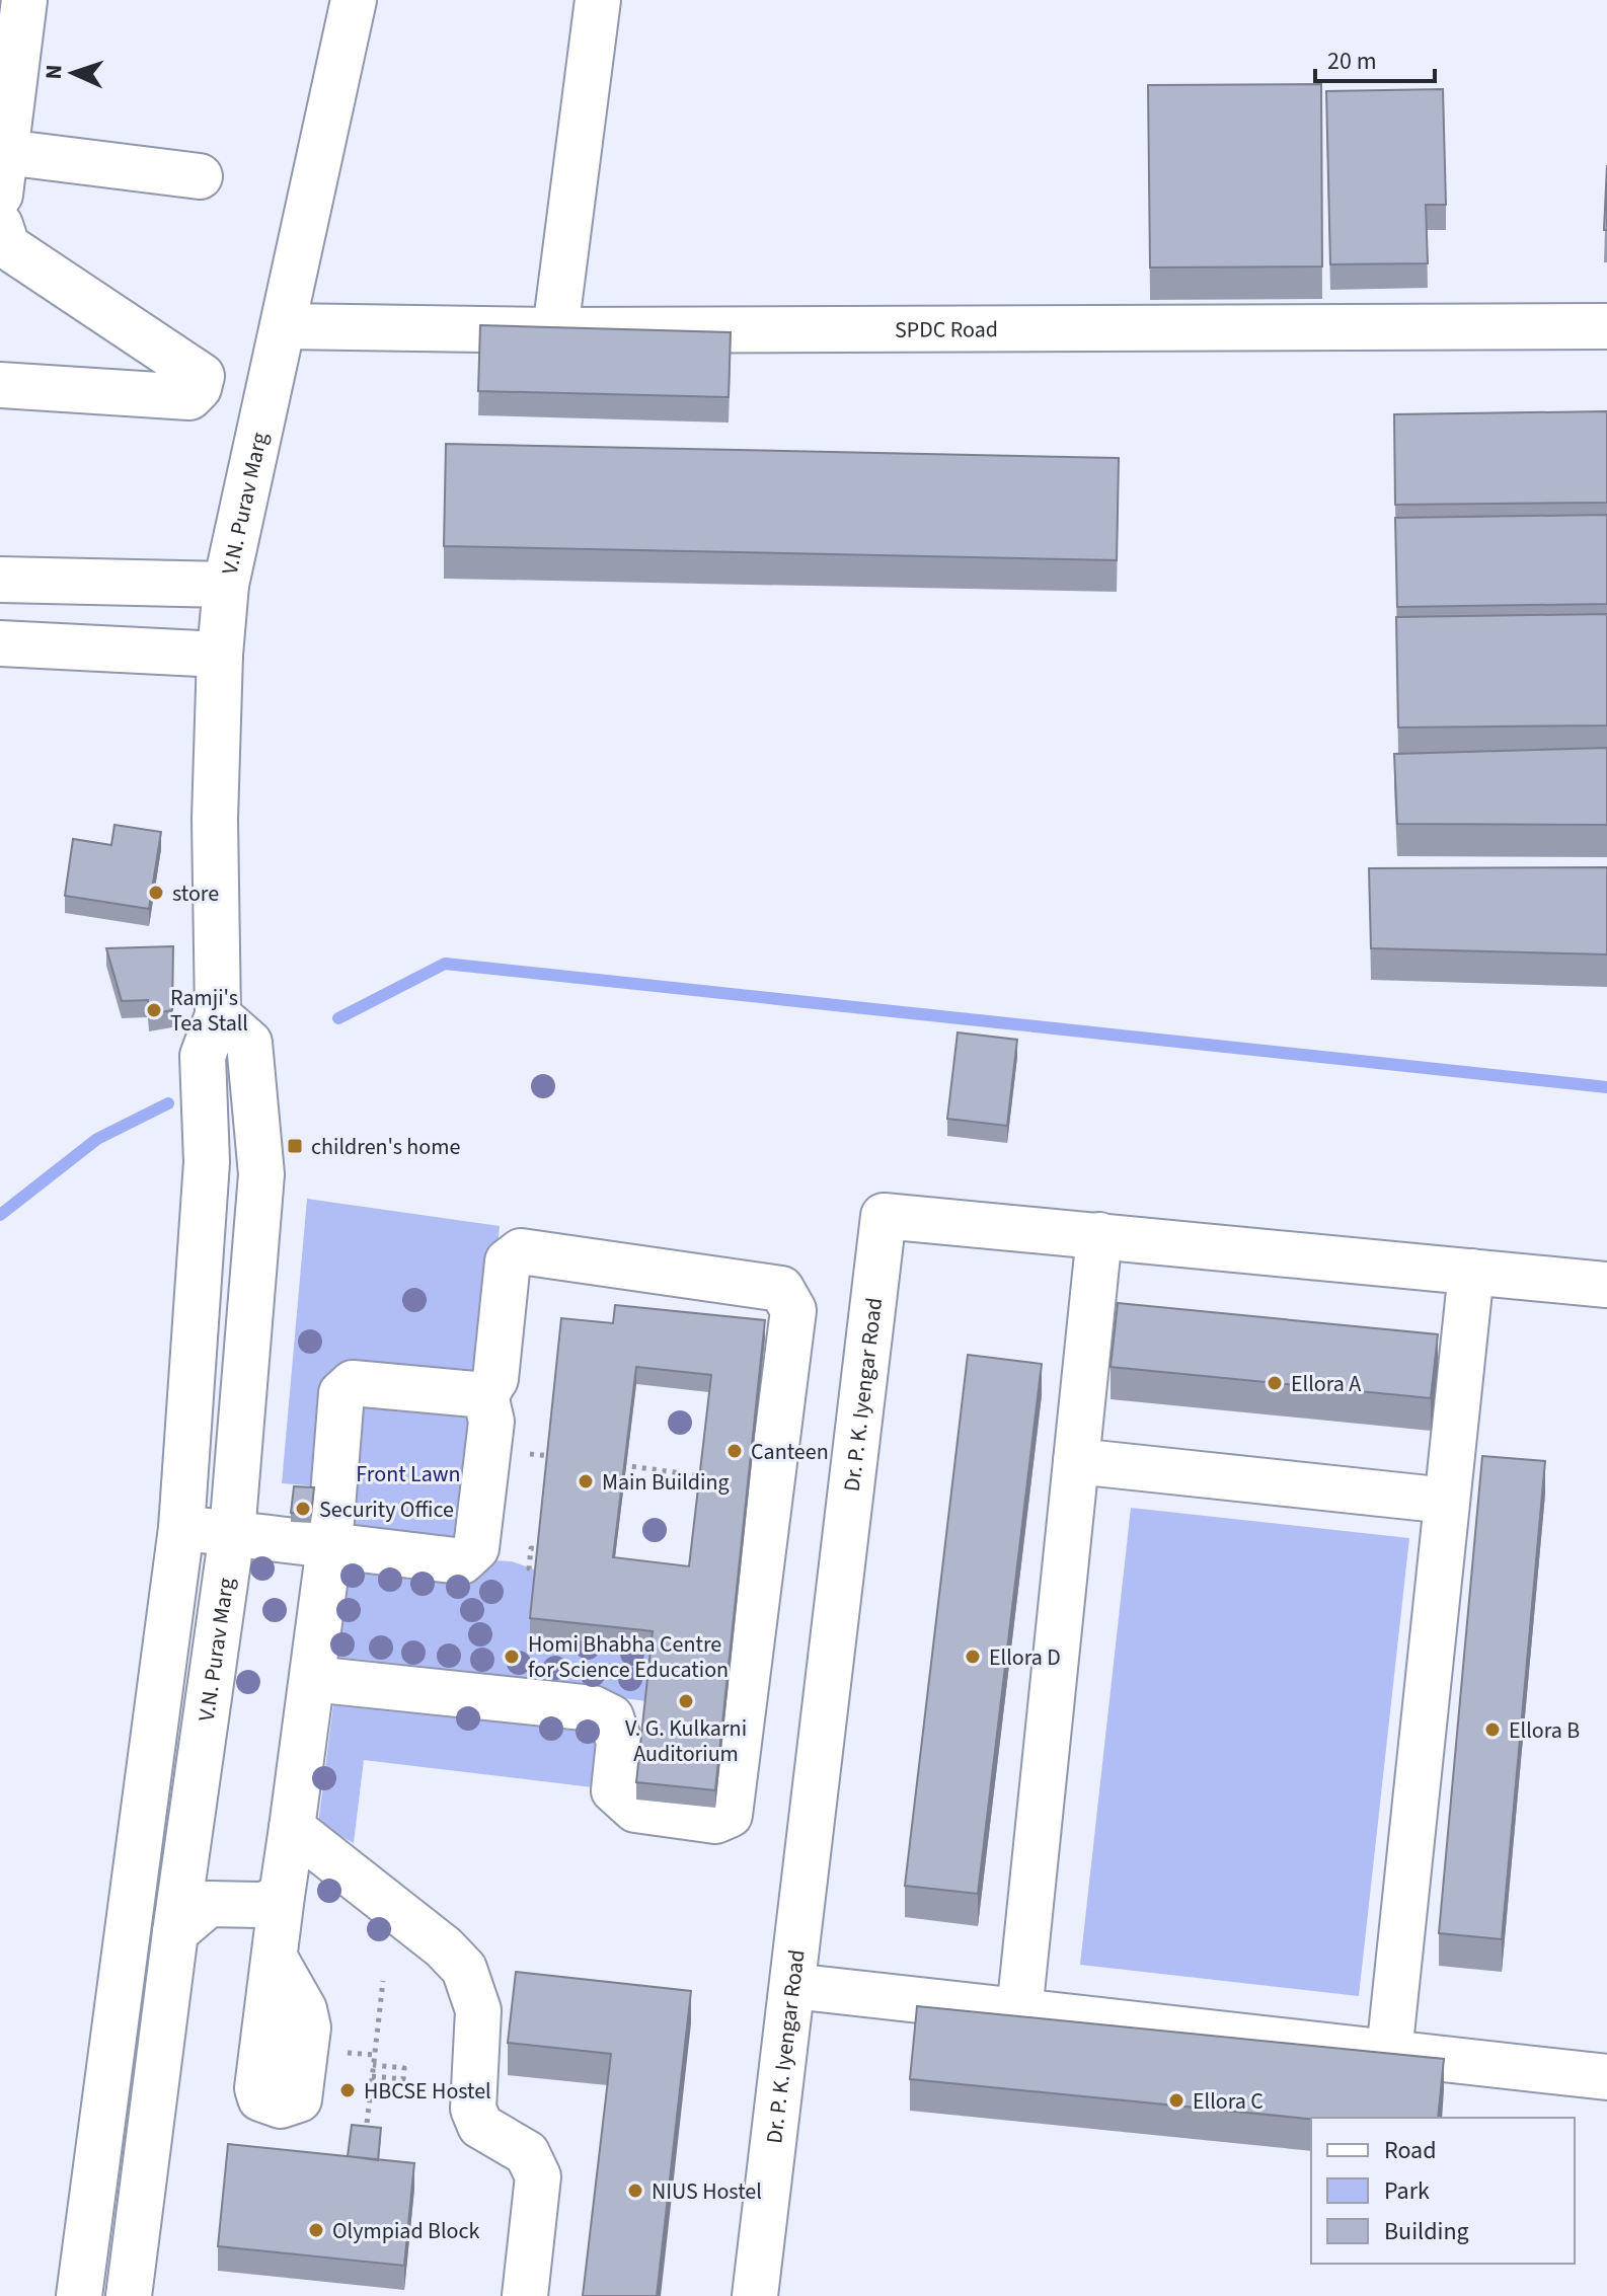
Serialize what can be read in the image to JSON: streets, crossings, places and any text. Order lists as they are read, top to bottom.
{
  "streets": {
    "street": ["SPDC Road", "V.N. Purav Marg", "Dr. P. K. Iyengar Road"]
  },
  "crossings": [
    ["SPDC Road", "V.N. Purav Marg"]
  ],
  "parks": ["Front Lawn"],
  "places": {
    "other": [
      "store",
      "Ramji's Tea Stall",
      "Ellora A",
      "Canteen",
      "Main Building",
      "Security Office",
      "Homi Bhabha Centre for Science Education",
      "Ellora D",
      "V. G. Kulkarni Auditorium",
      "Ellora B",
      "HBCSE Hostel",
      "Ellora C",
      "NIUS Hostel",
      "Olympiad Block"
    ],
    "transit": ["children's home"]
  },
  "legend": ["Road", "Park", "Building"],
  "scale_bar": "20 m",
  "north": "left"
}
